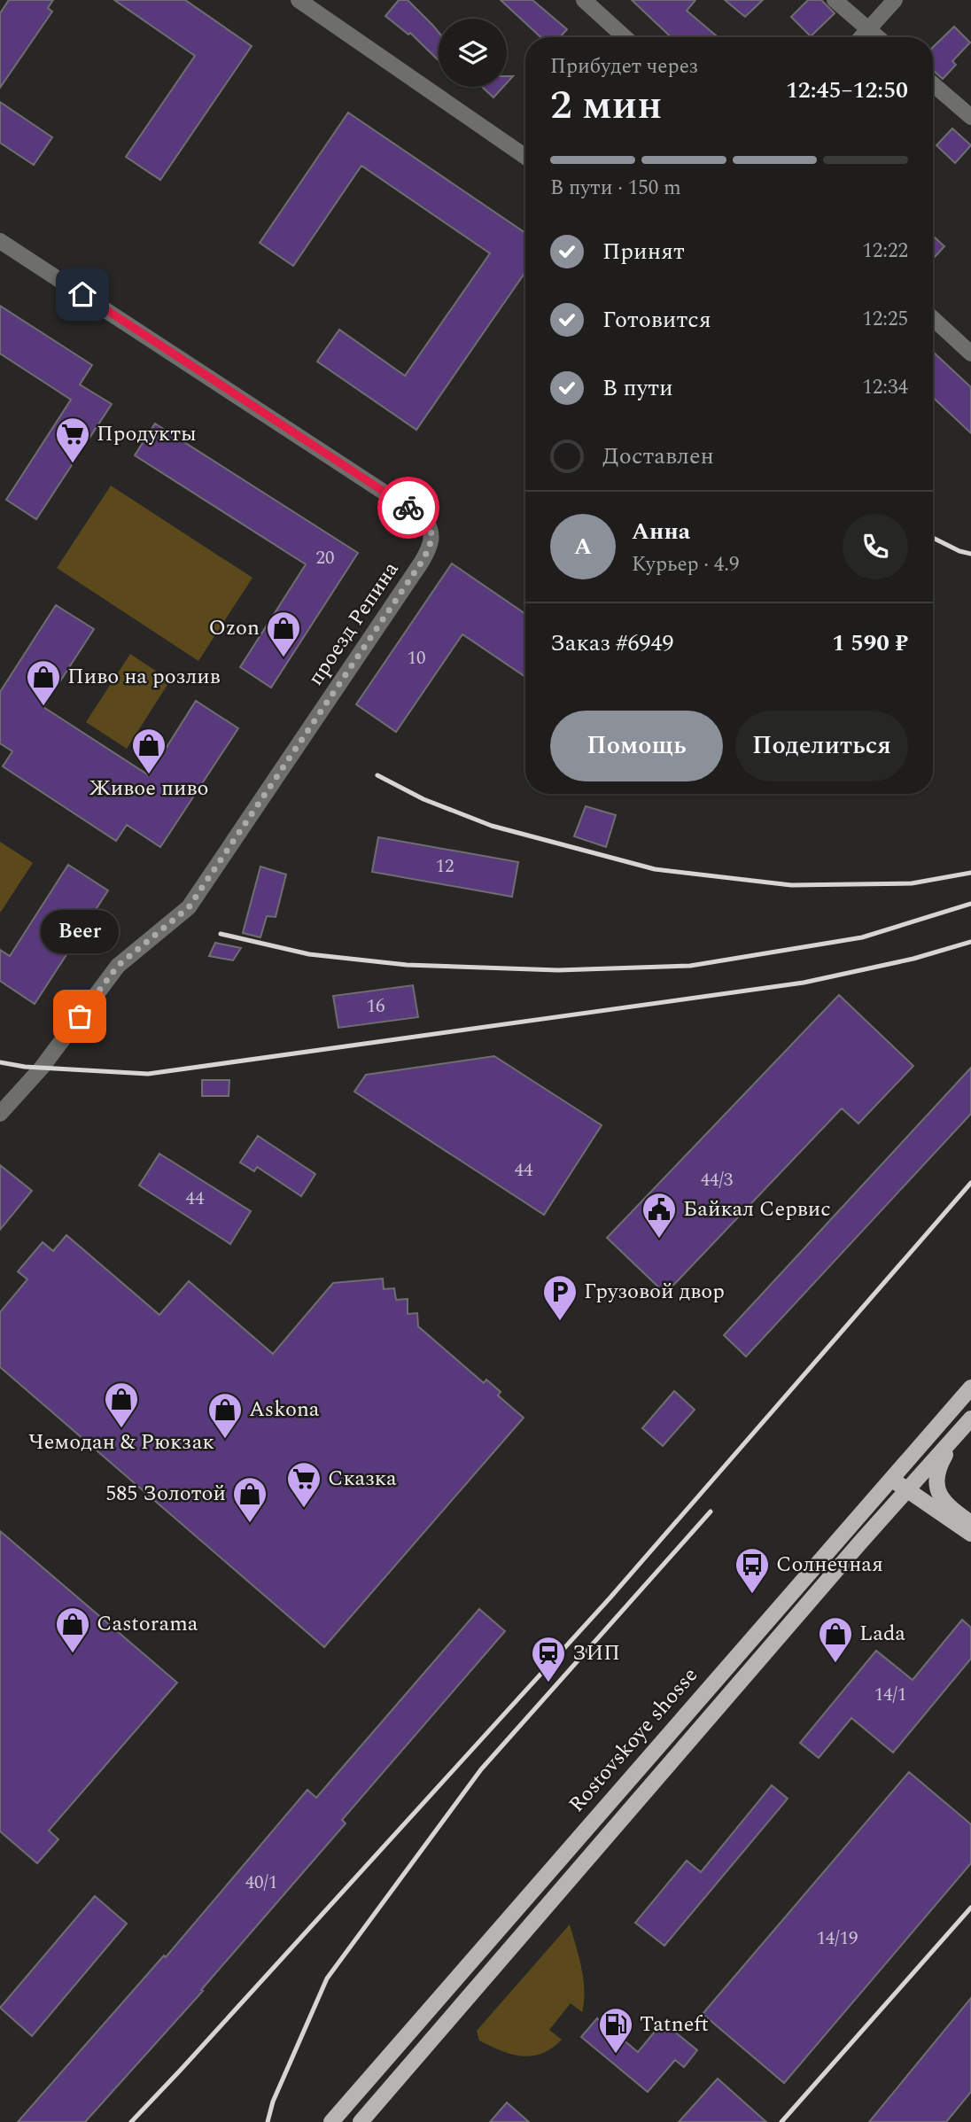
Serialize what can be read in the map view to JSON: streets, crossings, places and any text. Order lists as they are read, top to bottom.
{
  "streets": {
    "main road": ["Rostovskoye shosse"],
    "street": ["проезд Репина"]
  },
  "places": {
    "supermarket": ["Продукты", "Сказка"],
    "shop": [
      "Ozon",
      "Пиво на розлив",
      "Живое пиво",
      "Чемодан & Рюкзак",
      "Askona",
      "585 Золотой",
      "Castorama",
      "Lada"
    ],
    "other": ["Beer"],
    "public building": ["Байкал Сервис"],
    "parking": ["Грузовой двор"],
    "bus stop": ["Солнечная"],
    "station": ["ЗИП"],
    "fuel station": ["Tatneft"]
  },
  "house_numbers": [
    "20",
    "10",
    "12",
    "16",
    "44",
    "44/3",
    "44",
    "14/1",
    "40/1",
    "14/19"
  ],
  "page": {
    "heading": ["2 мин", "Прибудет через", "12:45–12:50"],
    "panel": [
      "Анна",
      "Курьер · 4.9",
      "Заказ #6949",
      "1 590 ₽"
    ],
    "bar": "В пути · 150 m",
    "list": [
      ["Принят", "12:22"],
      ["Готовится", "12:25"],
      ["В пути", "12:34"],
      "Доставлен"
    ],
    "round": "А",
    "buttons": ["Помощь", "Поделиться"],
    "bubble": "Beer"
  }
}
